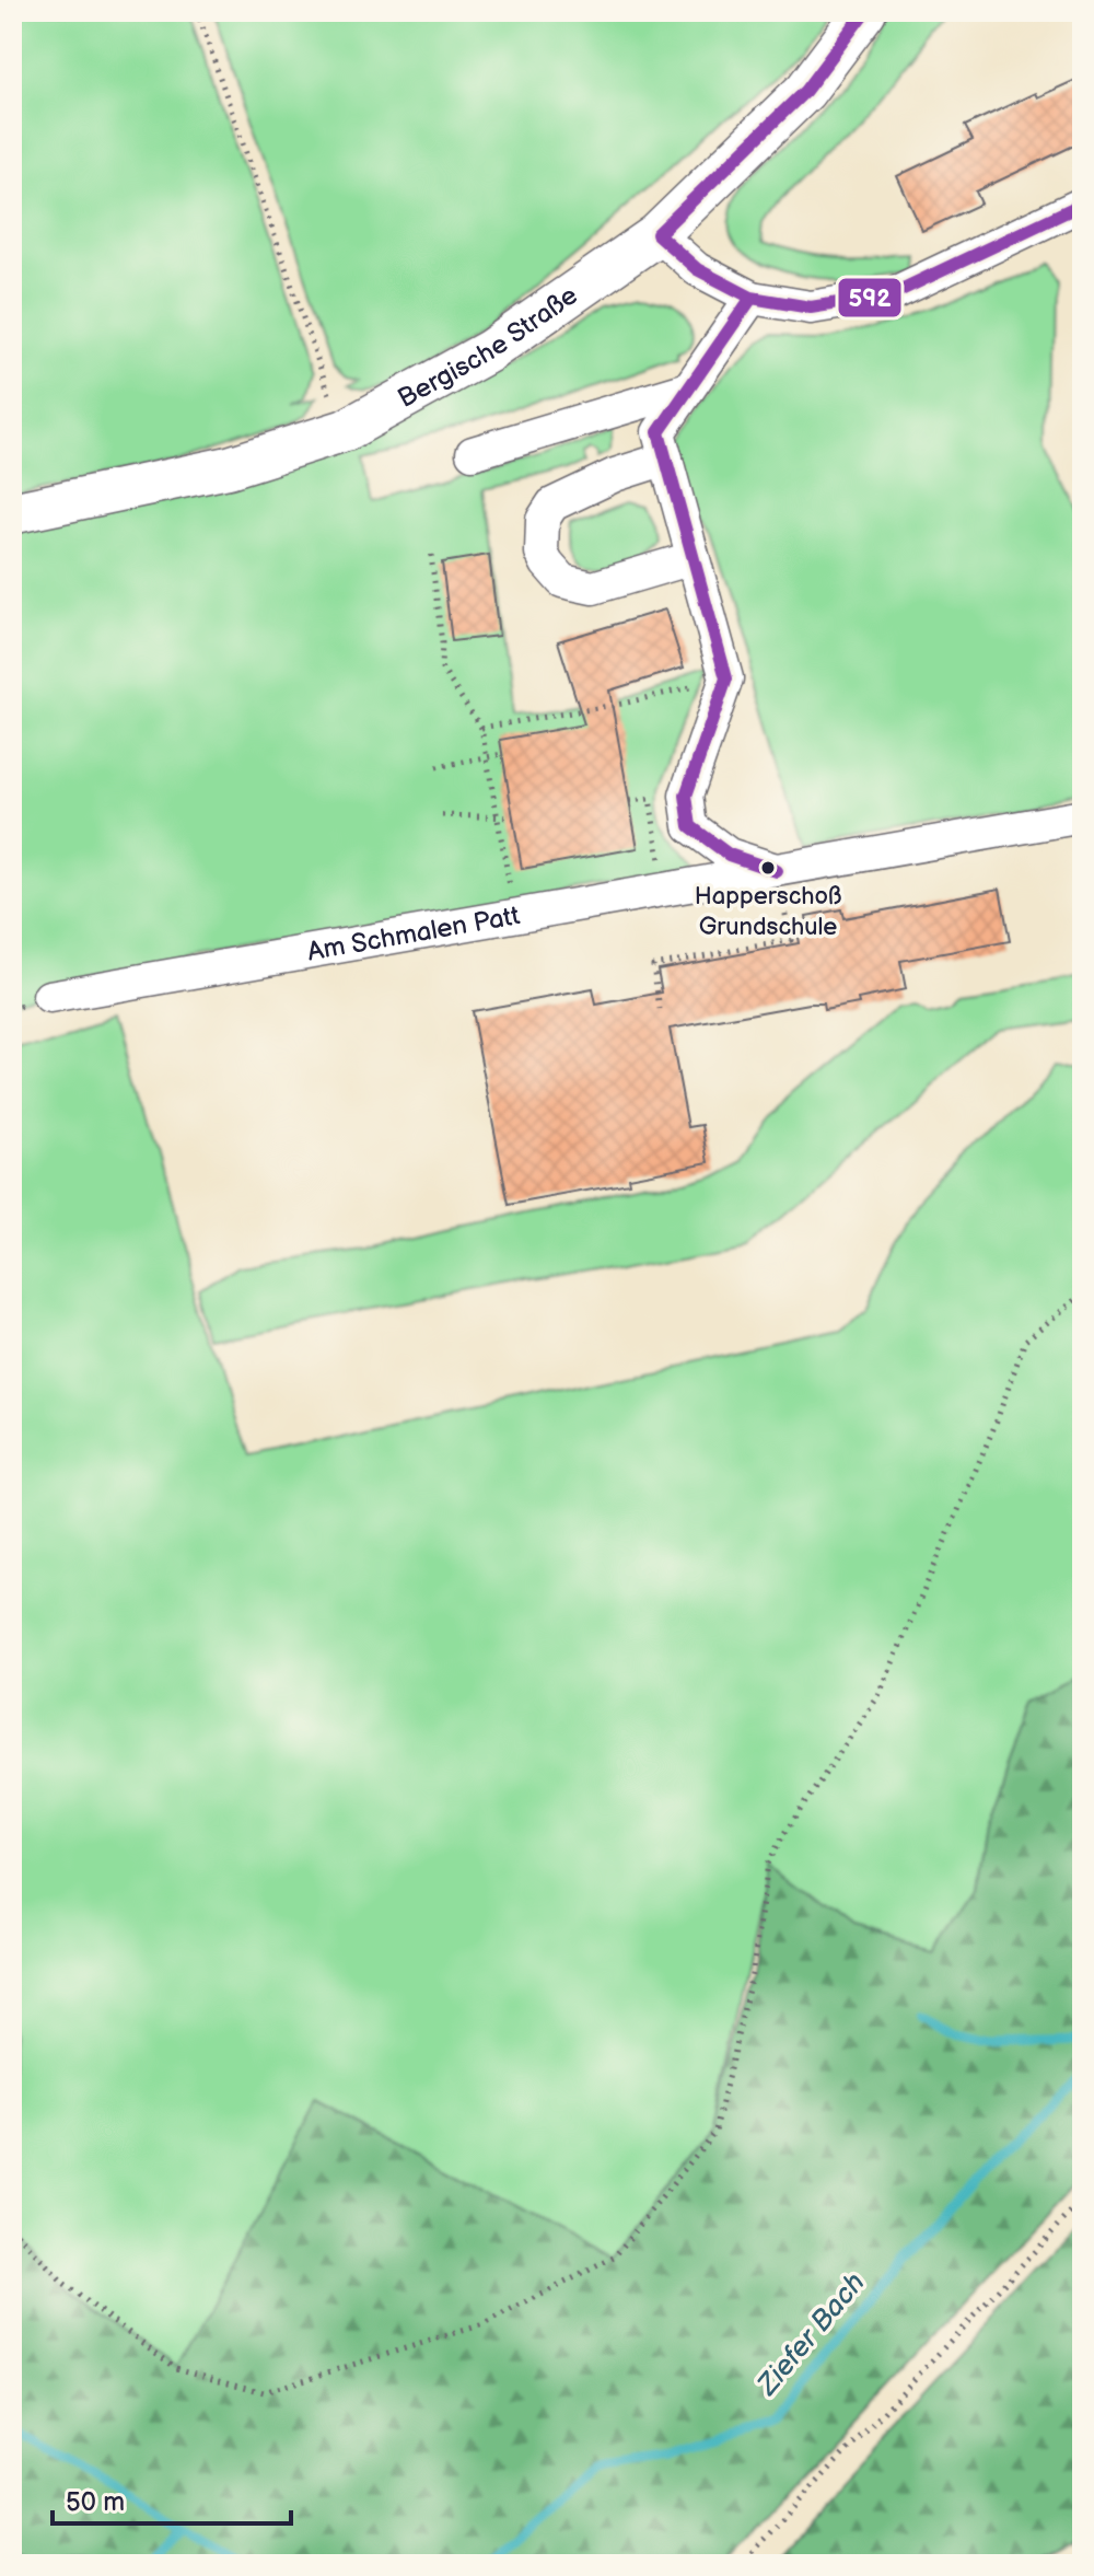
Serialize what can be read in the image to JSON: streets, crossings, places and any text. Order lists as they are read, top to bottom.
{
  "streets": {
    "main road": ["Bergische Straße"],
    "street": ["Am Schmalen Patt"]
  },
  "water": ["Ziefer Bach"],
  "places": ["Happerschoß Grundschule"],
  "lines": ["transit line 592"],
  "scale_bar": "50 m"
}
